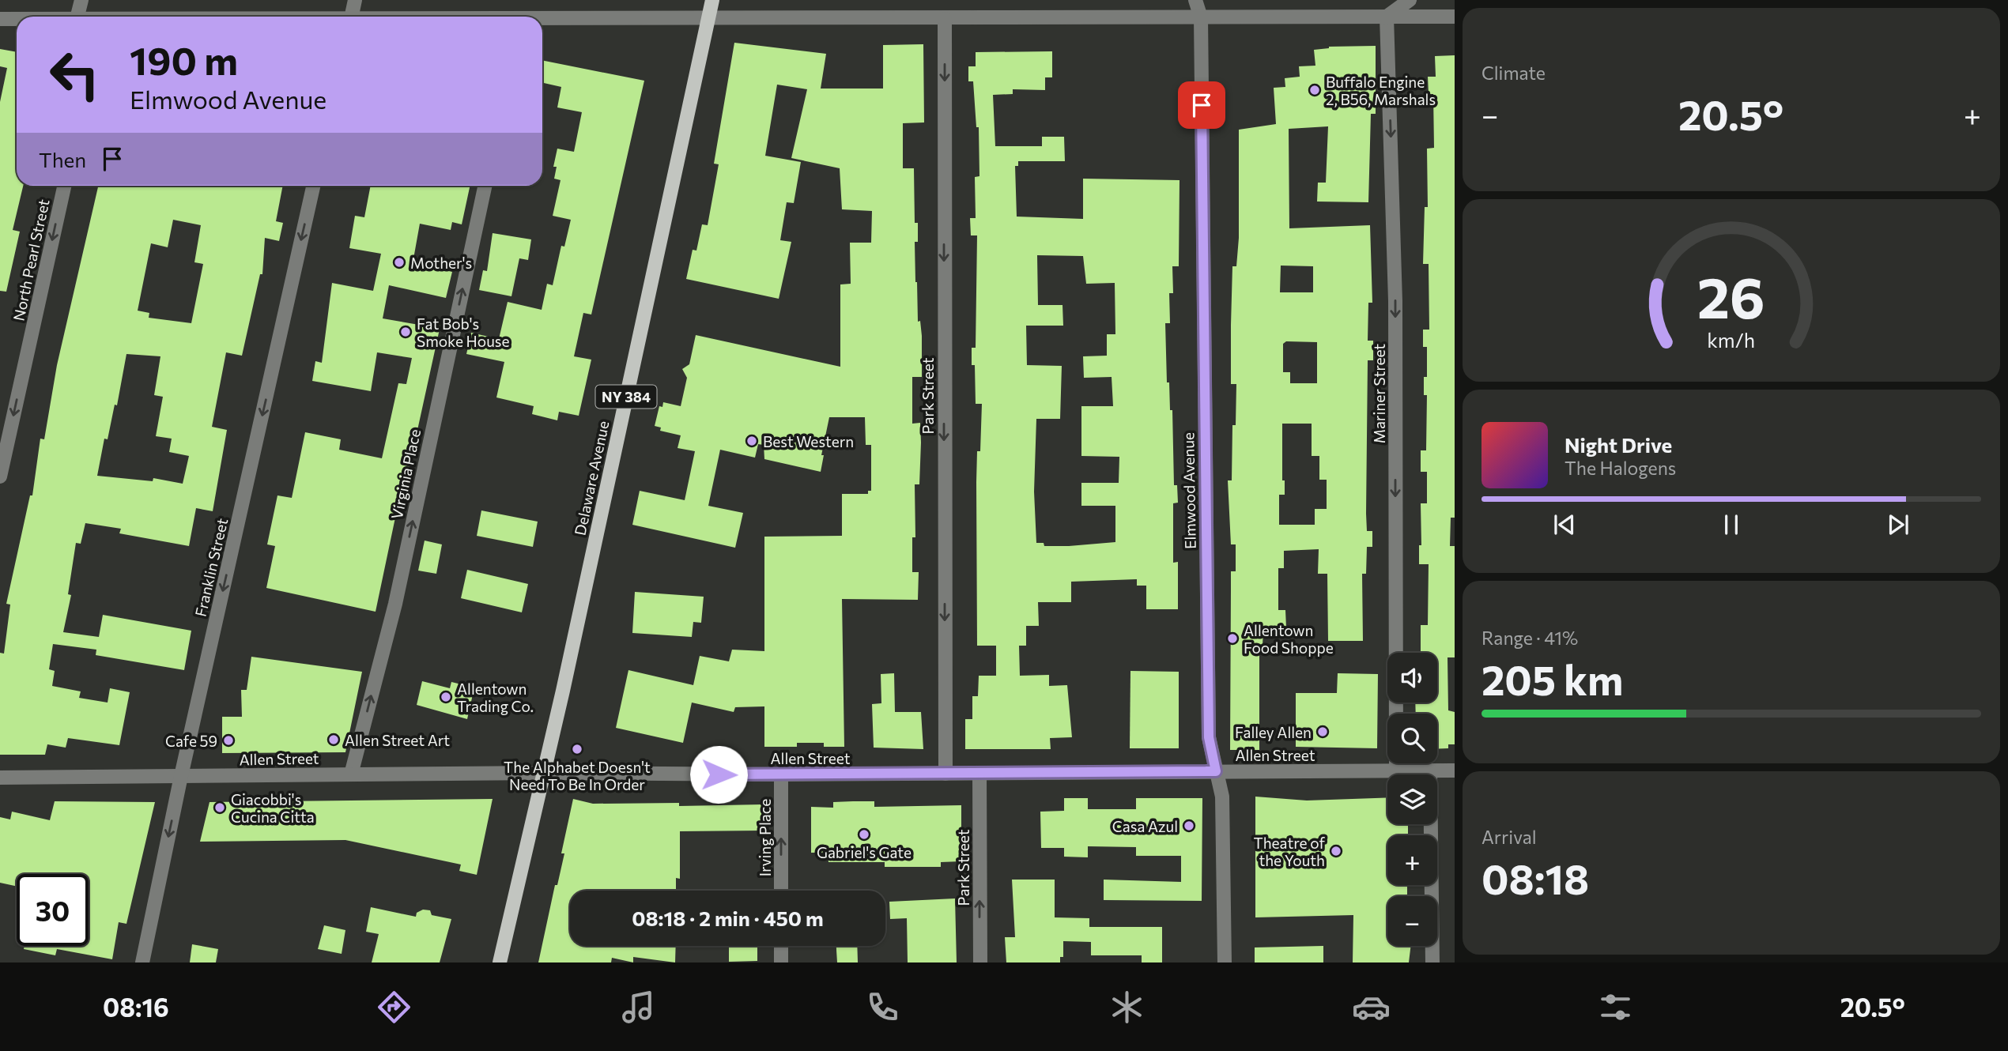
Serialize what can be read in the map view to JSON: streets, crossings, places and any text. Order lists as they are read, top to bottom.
{
  "streets": {
    "main road": ["NY 384", "Delaware Avenue"],
    "street": [
      "North Pearl Street",
      "Mariner Street",
      "Park Street",
      "Virginia Place",
      "Elmwood Avenue",
      "Franklin Street",
      "Allen Street",
      "Irving Place"
    ]
  },
  "crossings": [
    ["Mariner Street", "Allen Street"],
    ["Park Street", "Allen Street"],
    ["Virginia Place", "Allen Street"],
    ["Delaware Avenue", "Allen Street"],
    ["Elmwood Avenue", "Allen Street"],
    ["Franklin Street", "Allen Street"],
    ["Allen Street", "Irving Place"]
  ],
  "one_way": [
    "North Pearl Street",
    "Mariner Street",
    "Virginia Place",
    "Franklin Street",
    "Irving Place"
  ],
  "places": [
    "Buffalo Engine 2, B56, Marshals",
    "Mother's",
    "Fat Bob's Smoke House",
    "Best Western",
    "Allentown Food Shoppe",
    "Allentown Trading Co.",
    "Falley Allen",
    "Allen Street Art",
    "Cafe 59",
    "The Alphabet Doesn't Need To Be In Order",
    "Giacobbi's Cucina Citta",
    "Casa Azul",
    "Gabriel's Gate",
    "Theatre of the Youth"
  ],
  "page": {
    "tile": [
      "Climate",
      ["Range · 41%", "205 km"],
      ["Arrival", "08:18"]
    ],
    "turn": ["190 m", "Elmwood Avenue"],
    "heat": ["−", "20.5°", "+"],
    "then": "Then",
    "song": ["Night Drive", "The Halogens"],
    "map_buttons": ["+", "−"],
    "limit": "30",
    "trip": "08:18 · 2 min · 450 m",
    "tabs": ["08:16", "20.5°"],
    "gauge": ["26", "km/h"]
  }
}
